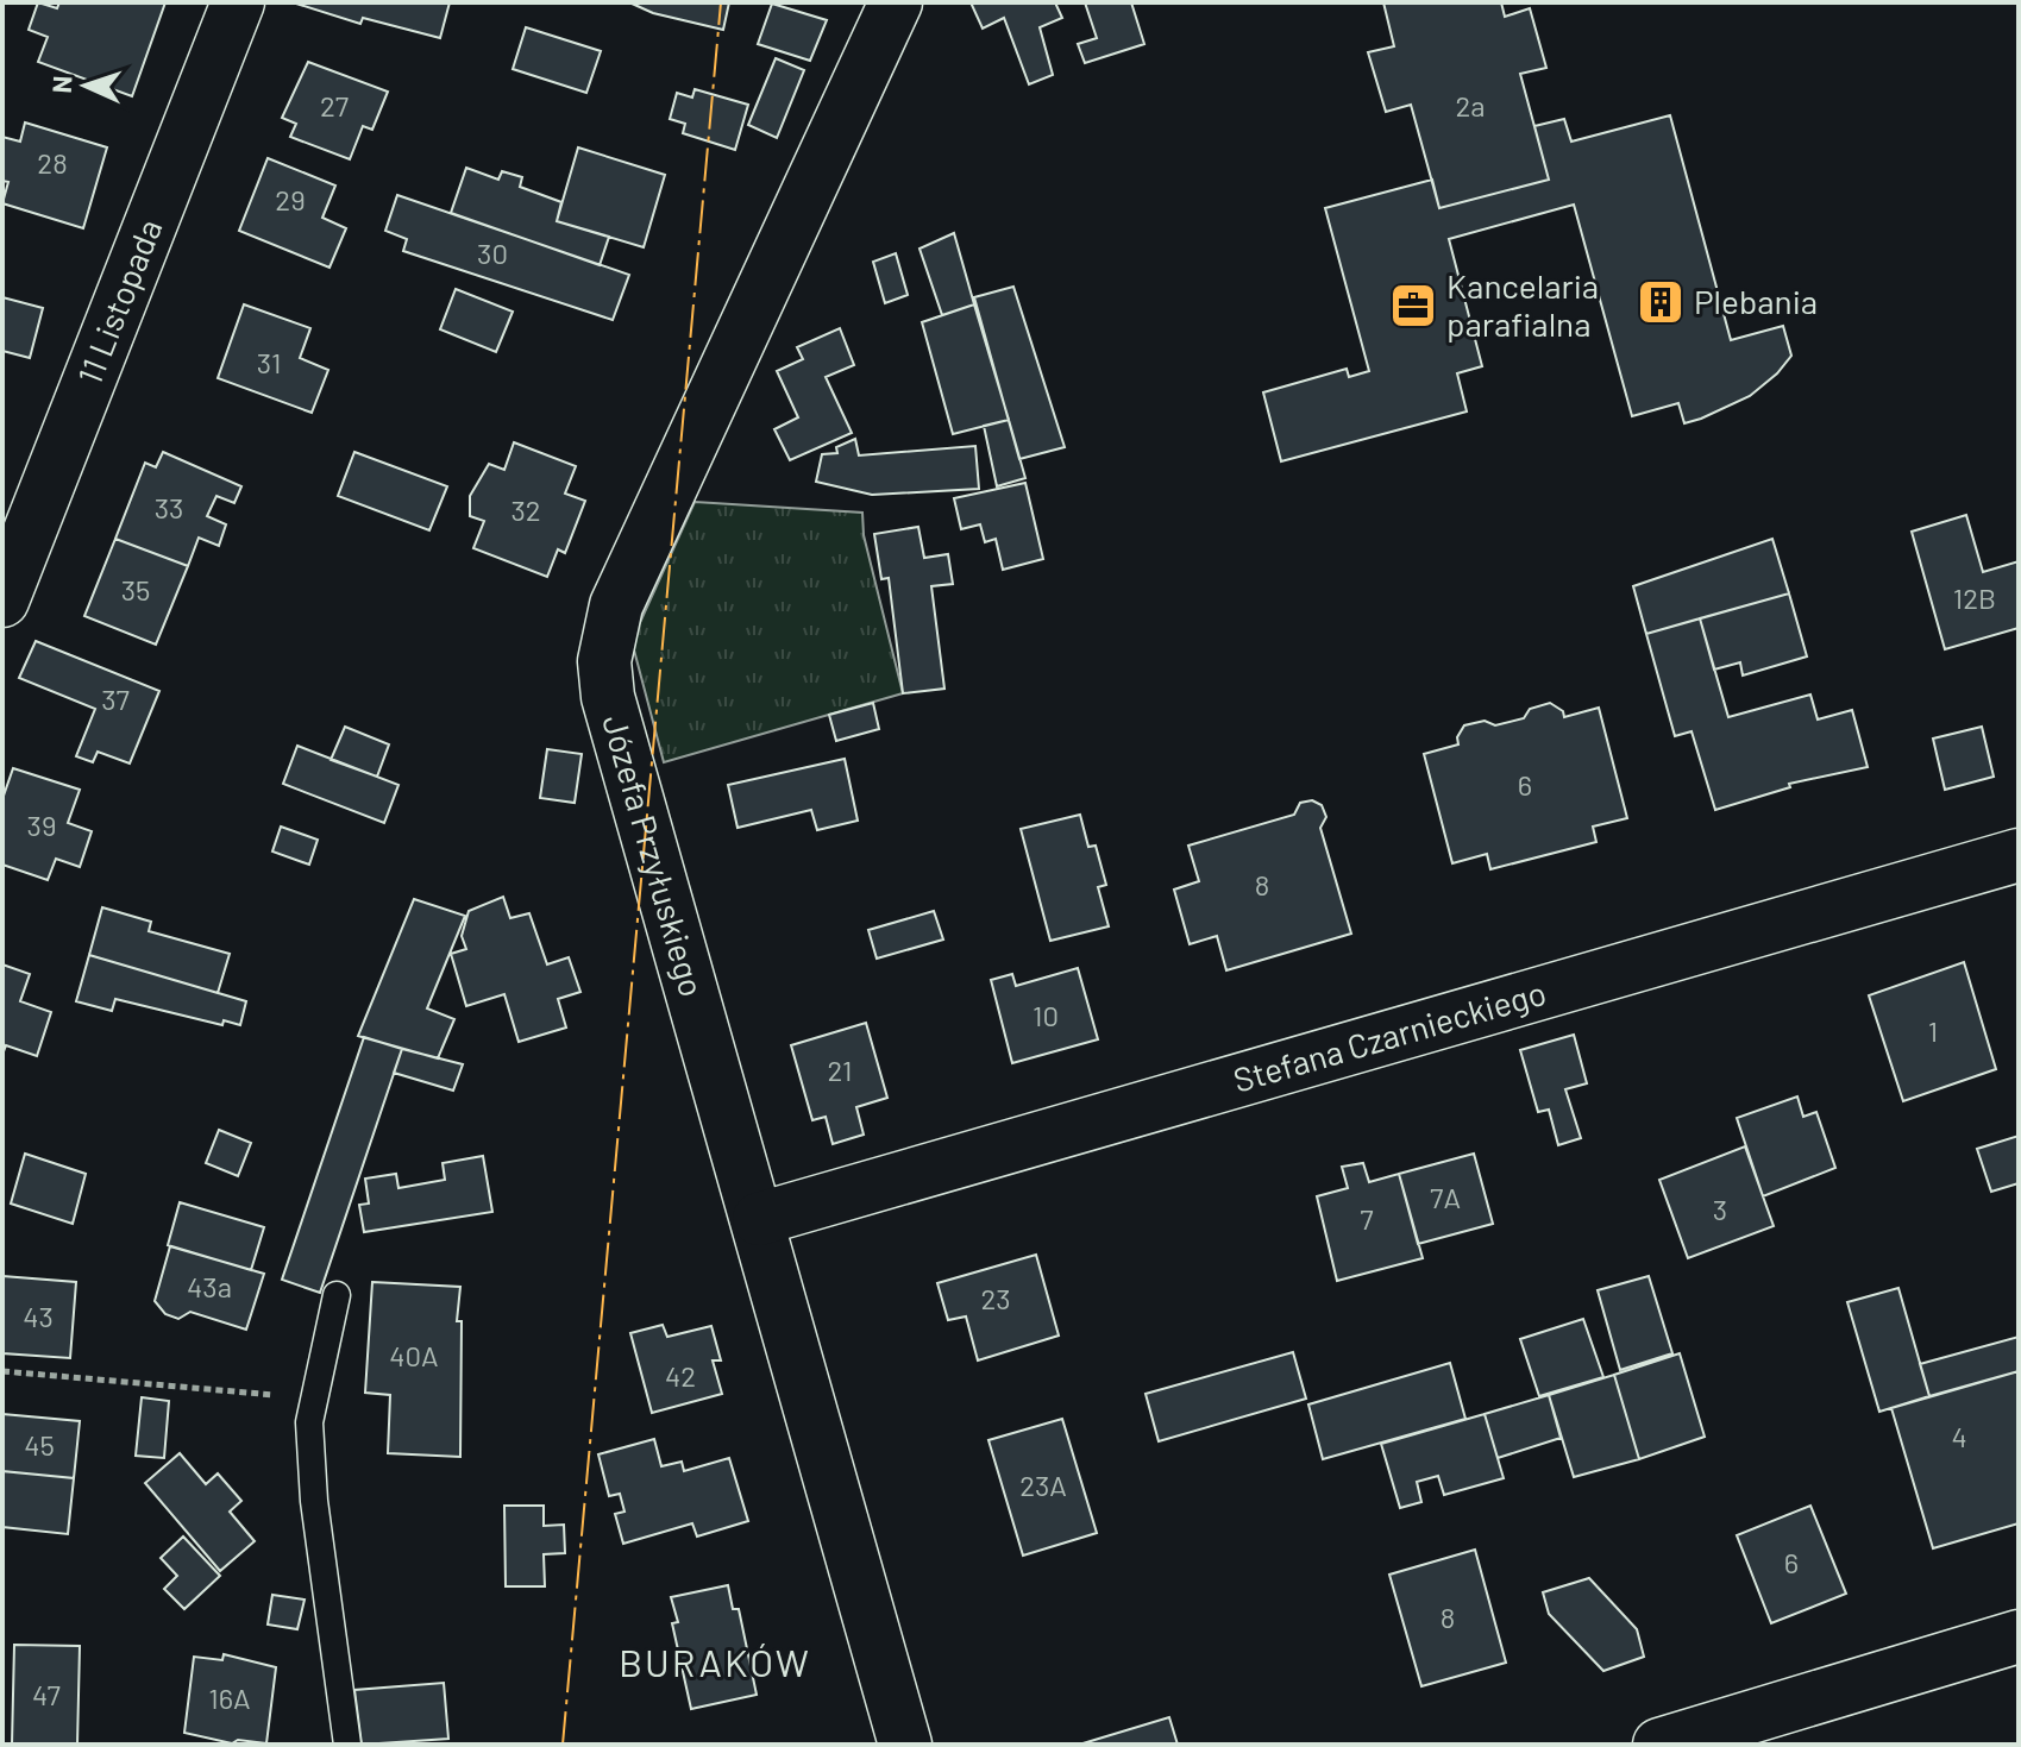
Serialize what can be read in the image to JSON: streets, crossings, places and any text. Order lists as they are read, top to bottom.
{
  "streets": {
    "street": ["11 Listopada", "Józefa Przyłuskiego", "Stefana Czarnieckiego"]
  },
  "crossings": [
    ["Józefa Przyłuskiego", "Stefana Czarnieckiego"]
  ],
  "districts": ["BURAKÓW"],
  "places": {
    "building": ["Plebania"],
    "office": ["Kancelaria parafialna"]
  },
  "house_numbers": [
    "27",
    "2a",
    "28",
    "29",
    "30",
    "31",
    "33",
    "32",
    "35",
    "12B",
    "37",
    "6",
    "39",
    "8",
    "10",
    "1",
    "21",
    "7A",
    "3",
    "7",
    "43a",
    "23",
    "43",
    "40A",
    "42",
    "4",
    "45",
    "23A",
    "6",
    "8",
    "47",
    "16A"
  ],
  "north": "left"
}
